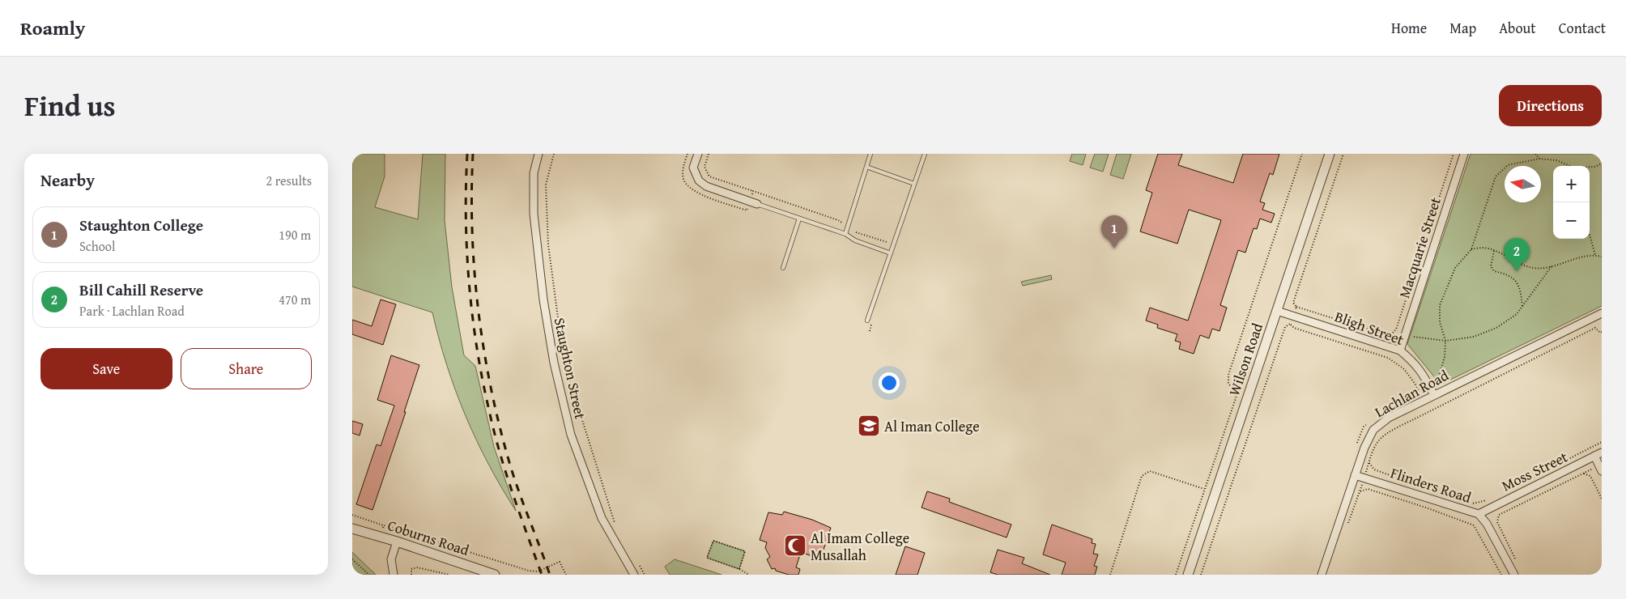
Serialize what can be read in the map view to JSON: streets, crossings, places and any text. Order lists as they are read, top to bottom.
{
  "streets": {
    "street": [
      "Macquarie Street",
      "Bligh Street",
      "Wilson Road",
      "Staughton Street",
      "Lachlan Road",
      "Moss Street",
      "Flinders Road",
      "Coburns Road"
    ]
  },
  "crossings": [
    ["Macquarie Street", "Bligh Street"],
    ["Bligh Street", "Wilson Road"],
    ["Bligh Street", "Lachlan Road"],
    ["Lachlan Road", "Flinders Road"],
    ["Moss Street", "Flinders Road"]
  ],
  "places": {
    "school or university": ["Al Iman College"],
    "mosque": ["Al Imam College Musallah"]
  },
  "north": "left",
  "page": {
    "header": "Roamly",
    "nav": [
      "Home",
      "Map",
      "About",
      "Contact"
    ],
    "title": "Find us",
    "buttons": [
      "Directions",
      ["Save", "Share"]
    ],
    "heading": ["Nearby", "2 results"],
    "map_buttons": ["+", "−"],
    "list": [
      {
        "mark": "1",
        "name": "Staughton College",
        "note": "School",
        "value": "190 m"
      },
      {
        "mark": "2",
        "name": "Bill Cahill Reserve",
        "note": "Park · Lachlan Road",
        "value": "470 m"
      }
    ],
    "pins": ["1", "2"]
  }
}
